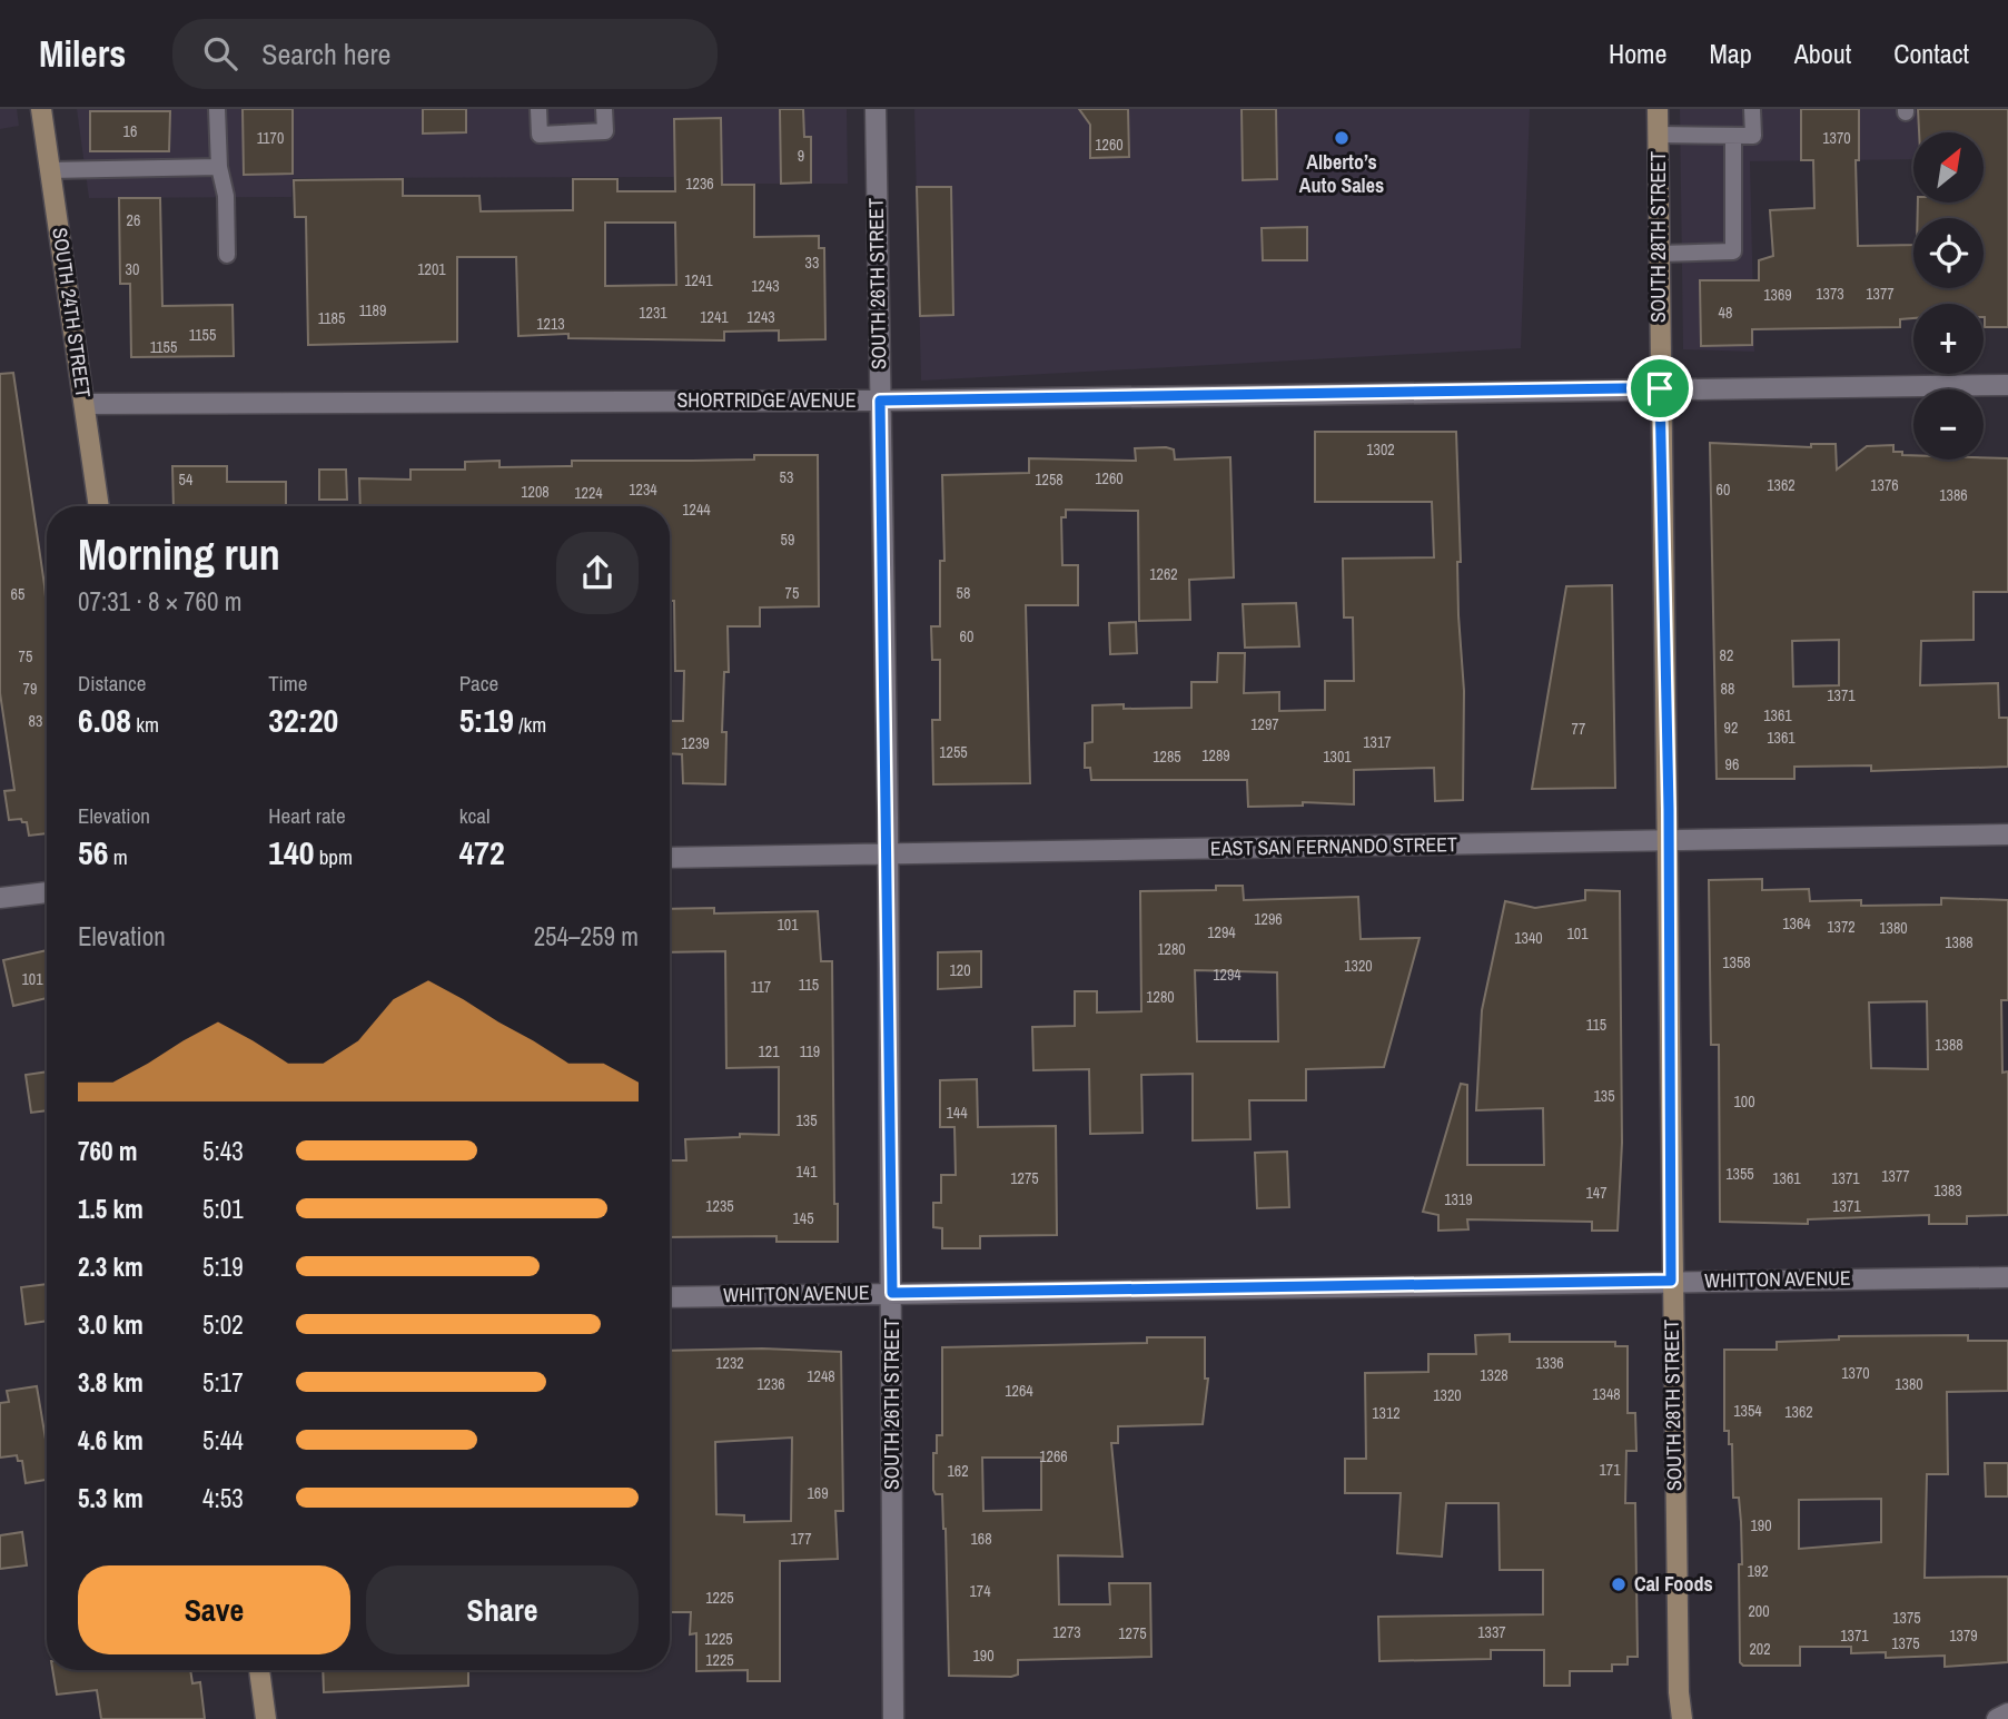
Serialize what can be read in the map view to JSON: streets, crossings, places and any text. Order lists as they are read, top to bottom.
{
  "streets": {
    "street": [
      "SOUTH 28TH STREET",
      "SOUTH 26TH STREET",
      "SOUTH 24TH STREET",
      "SHORTRIDGE AVENUE",
      "EAST SAN FERNANDO STREET",
      "WHITTON AVENUE"
    ]
  },
  "crossings": [
    ["SOUTH 28TH STREET", "SHORTRIDGE AVENUE"],
    ["SOUTH 28TH STREET", "EAST SAN FERNANDO STREET"],
    ["SOUTH 28TH STREET", "WHITTON AVENUE"],
    ["SOUTH 26TH STREET", "SHORTRIDGE AVENUE"],
    ["SOUTH 26TH STREET", "EAST SAN FERNANDO STREET"],
    ["SOUTH 26TH STREET", "WHITTON AVENUE"],
    ["SOUTH 24TH STREET", "SHORTRIDGE AVENUE"]
  ],
  "places": ["Alberto’s Auto Sales", "Cal Foods"],
  "house_numbers": [
    "16",
    "1170",
    "1370",
    "1260",
    "9",
    "1236",
    "26",
    "33",
    "30",
    "1201",
    "1241",
    "1243",
    "1373",
    "1377",
    "1369",
    "1189",
    "1231",
    "48",
    "1241",
    "1243",
    "1185",
    "1213",
    "1155",
    "1155",
    "1302",
    "53",
    "1260",
    "54",
    "1258",
    "1362",
    "1376",
    "1234",
    "60",
    "1208",
    "1224",
    "1386",
    "1244",
    "59",
    "1262",
    "75",
    "58",
    "65",
    "60",
    "82",
    "75",
    "79",
    "88",
    "1371",
    "1361",
    "83",
    "1297",
    "92",
    "77",
    "1361",
    "1317",
    "1239",
    "1255",
    "1289",
    "1285",
    "1301",
    "96",
    "1296",
    "1364",
    "101",
    "1372",
    "1380",
    "1294",
    "101",
    "1340",
    "1388",
    "1280",
    "1358",
    "1320",
    "120",
    "1294",
    "101",
    "115",
    "117",
    "1280",
    "115",
    "1388",
    "121",
    "119",
    "135",
    "100",
    "144",
    "135",
    "141",
    "1355",
    "1377",
    "1275",
    "1361",
    "1371",
    "1383",
    "147",
    "1319",
    "1235",
    "1371",
    "145",
    "1232",
    "1336",
    "1370",
    "1328",
    "1248",
    "1236",
    "1380",
    "1264",
    "1348",
    "1320",
    "1354",
    "1362",
    "1312",
    "1266",
    "171",
    "162",
    "169",
    "190",
    "177",
    "168",
    "192",
    "174",
    "1225",
    "200",
    "1375",
    "1273",
    "1337",
    "1275",
    "1371",
    "1379",
    "1225",
    "1375",
    "202",
    "190",
    "1225"
  ],
  "north": "top right",
  "page": {
    "header": "Milers",
    "search": "Search here",
    "nav": [
      "Home",
      "Map",
      "About",
      "Contact"
    ],
    "map_buttons": ["+", "−"],
    "heading": ["Morning run", "07:31 · 8 × 760 m"],
    "stats": [
      ["Distance", "6.08 km"],
      ["Time", "32:20"],
      ["Pace", "5:19 /km"],
      ["Elevation", "56 m"],
      ["Heart rate", "140 bpm"],
      ["kcal", "472"]
    ],
    "chart": ["Elevation", "254–259 m"],
    "list": [
      {
        "name": "760 m",
        "note": "5:43"
      },
      {
        "name": "1.5 km",
        "note": "5:01"
      },
      {
        "name": "2.3 km",
        "note": "5:19"
      },
      {
        "name": "3.0 km",
        "note": "5:02"
      },
      {
        "name": "3.8 km",
        "note": "5:17"
      },
      {
        "name": "4.6 km",
        "note": "5:44"
      },
      {
        "name": "5.3 km",
        "note": "4:53"
      }
    ],
    "buttons": ["Save", "Share"]
  }
}
